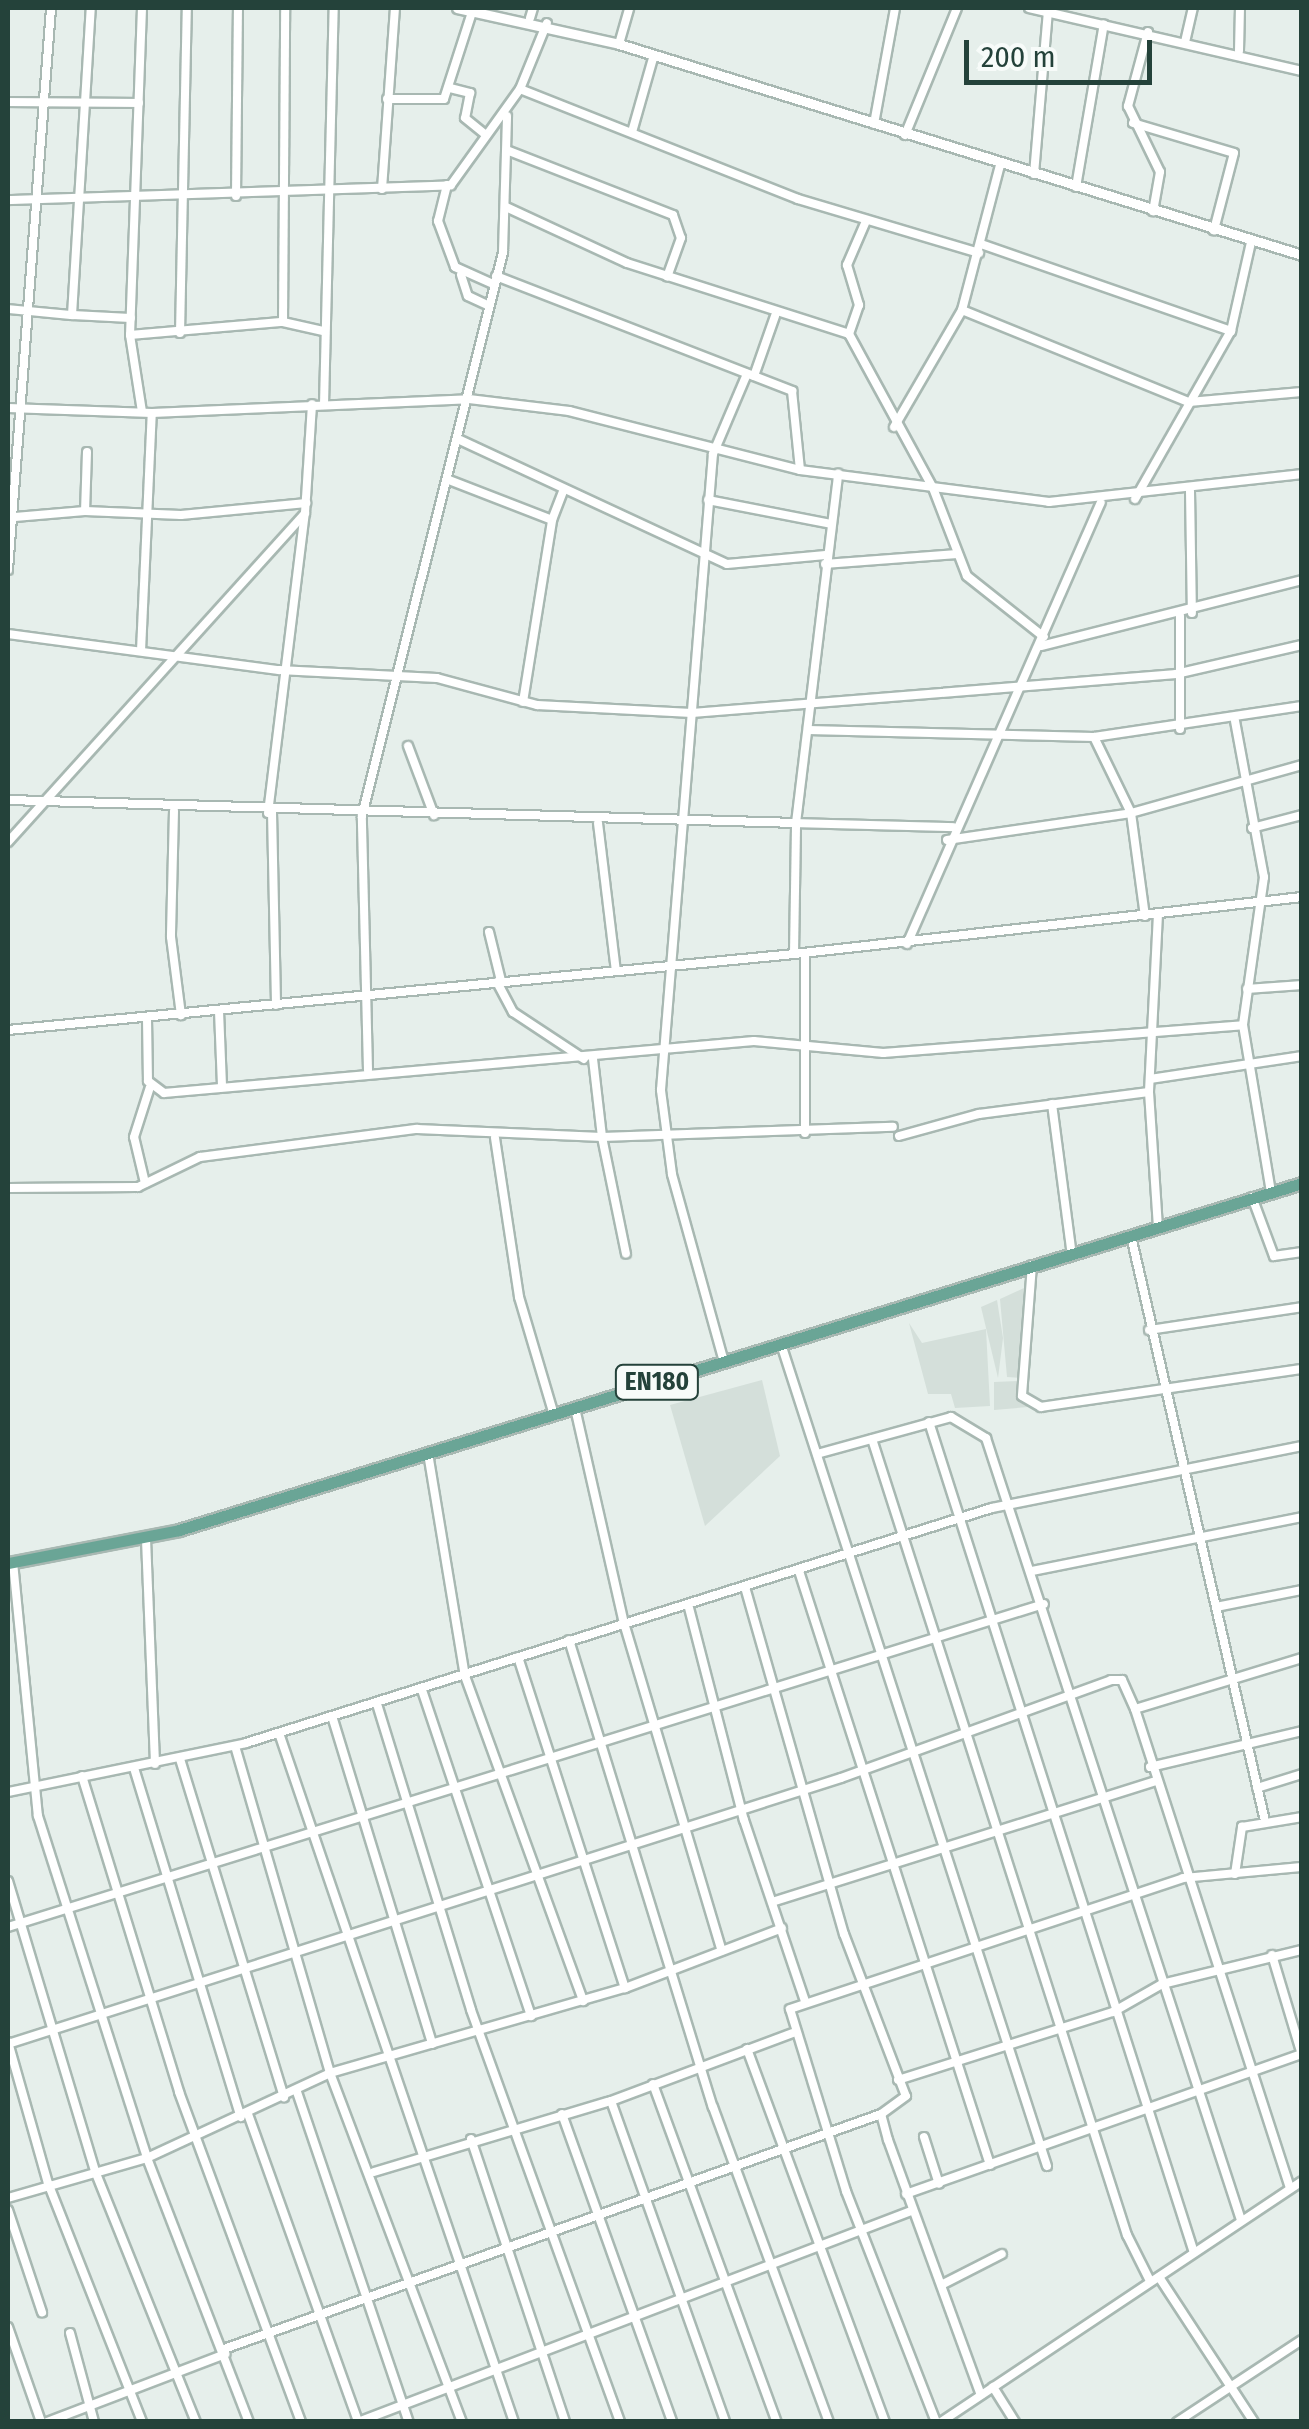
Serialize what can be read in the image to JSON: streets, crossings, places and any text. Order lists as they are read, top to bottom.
{
  "streets": {
    "main road": ["EN180"]
  },
  "scale_bar": "200 m"
}
